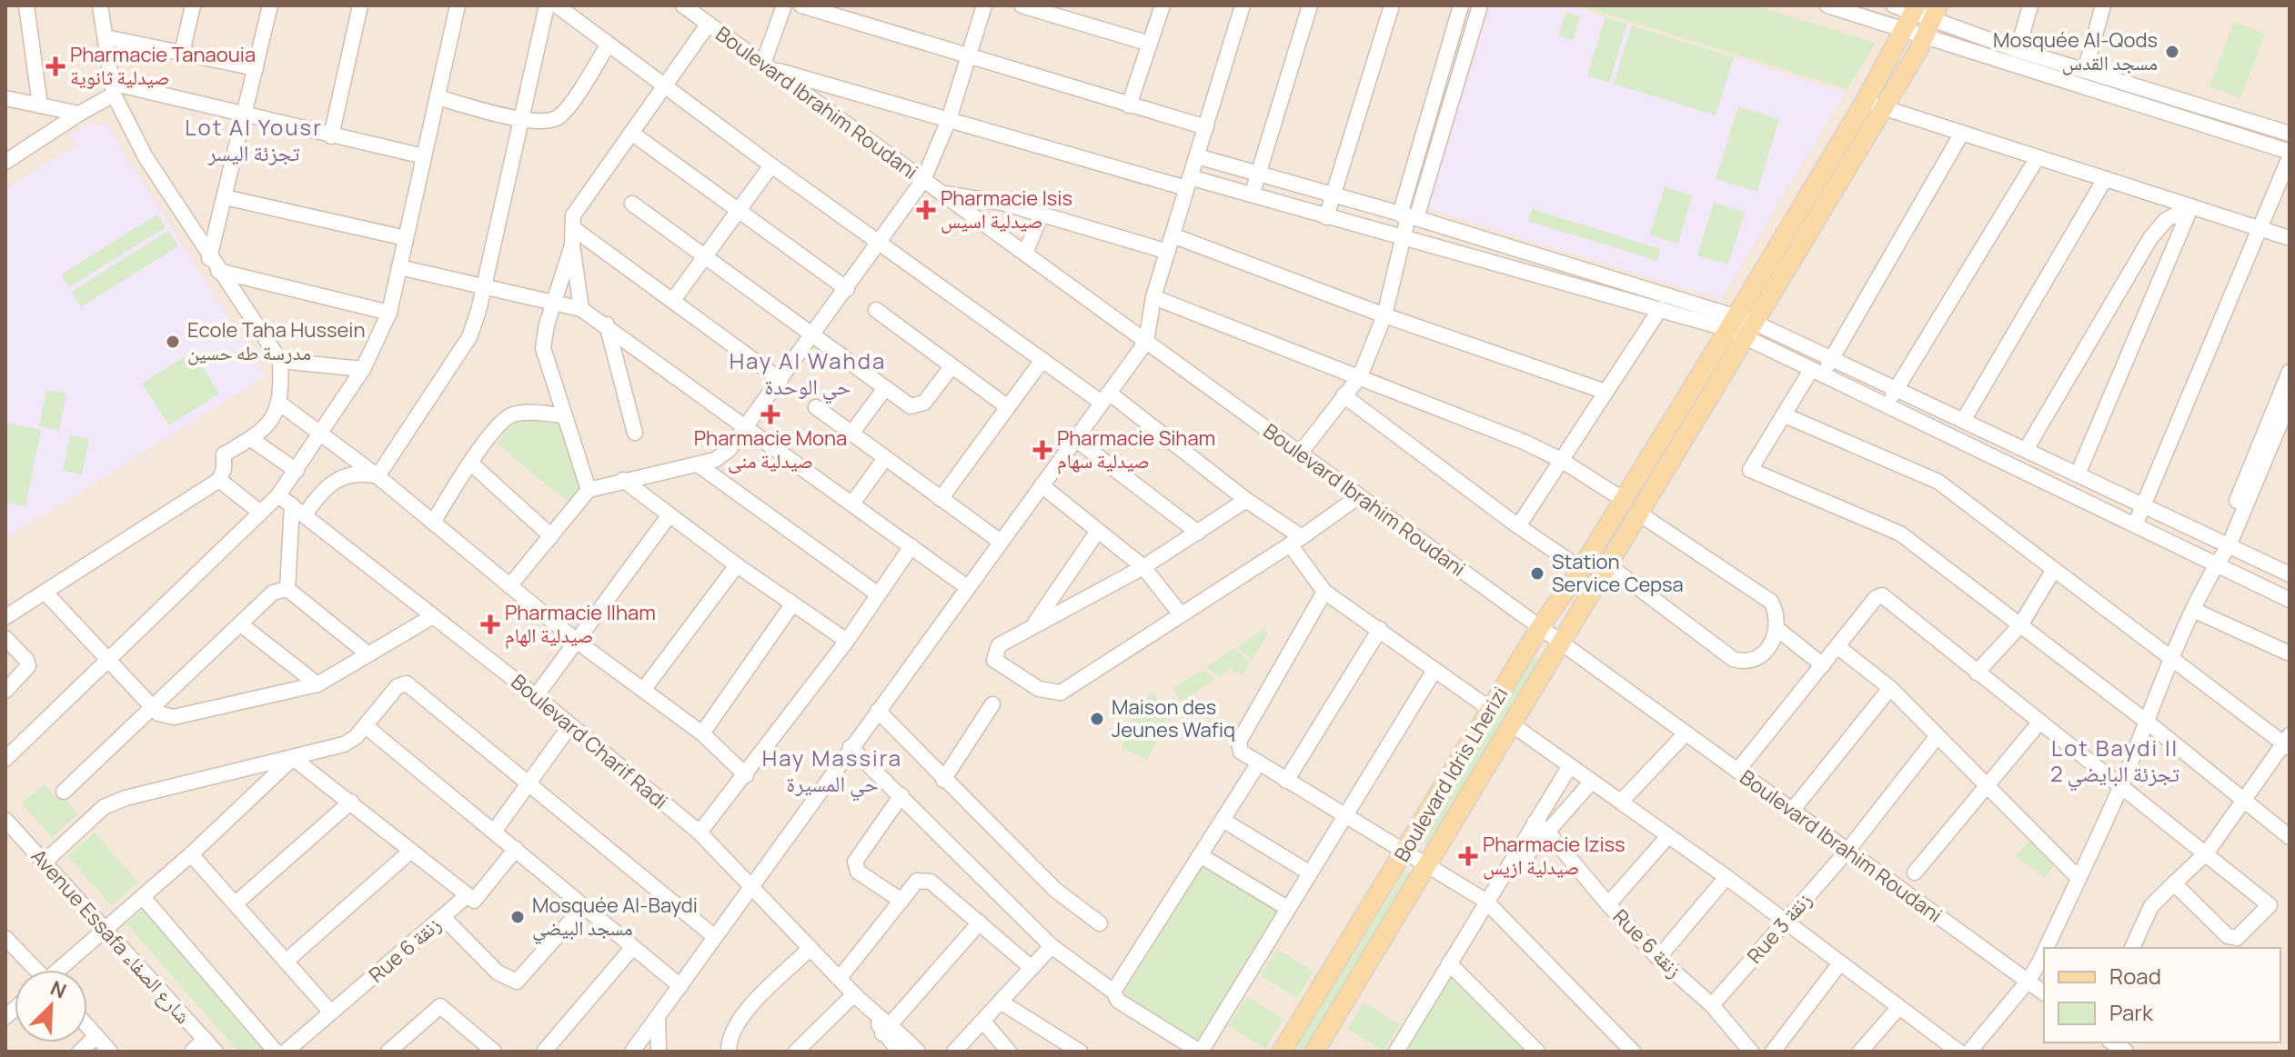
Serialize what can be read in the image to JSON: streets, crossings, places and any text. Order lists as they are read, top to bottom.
{
  "streets": {
    "main road": ["Boulevard Idris Lherizi"],
    "street": [
      "Boulevard Ibrahim Roudani",
      "Boulevard Charif Radi",
      "Rue 3 زنقة",
      "Avenue Essafa شارع الصفاء",
      "Rue 6 زنقة"
    ]
  },
  "crossings": [
    ["Boulevard Ibrahim Roudani", "Boulevard Idris Lherizi"],
    ["Boulevard Ibrahim Roudani", "Rue 3 زنقة"],
    ["Rue 3 زنقة", "Rue 6 زنقة"]
  ],
  "districts": [
    "Lot Al Yousr تجزئة اليسر",
    "Hay Al Wahda حي الوحدة",
    "Lot Baydi II تجزئة البايضي 2",
    "Hay Massira حي المسيرة"
  ],
  "places": {
    "other": [
      "Mosquée Al-Qods مسجد القدس",
      "Ecole Taha Hussein مدرسة طه حسين",
      "Station Service Cepsa",
      "Maison des Jeunes Wafiq",
      "Mosquée Al-Baydi مسجد البيضي"
    ],
    "health": [
      "Pharmacie Tanaouia صيدلية ثانوية",
      "Pharmacie Isis صيدلية اسيس",
      "Pharmacie Mona صيدلية منى",
      "Pharmacie Siham صيدلية سهام",
      "Pharmacie Ilham صيدلية الهام",
      "Pharmacie Iziss صيدلية ازيس"
    ]
  },
  "legend": ["Road", "Park"],
  "north": "top right"
}
